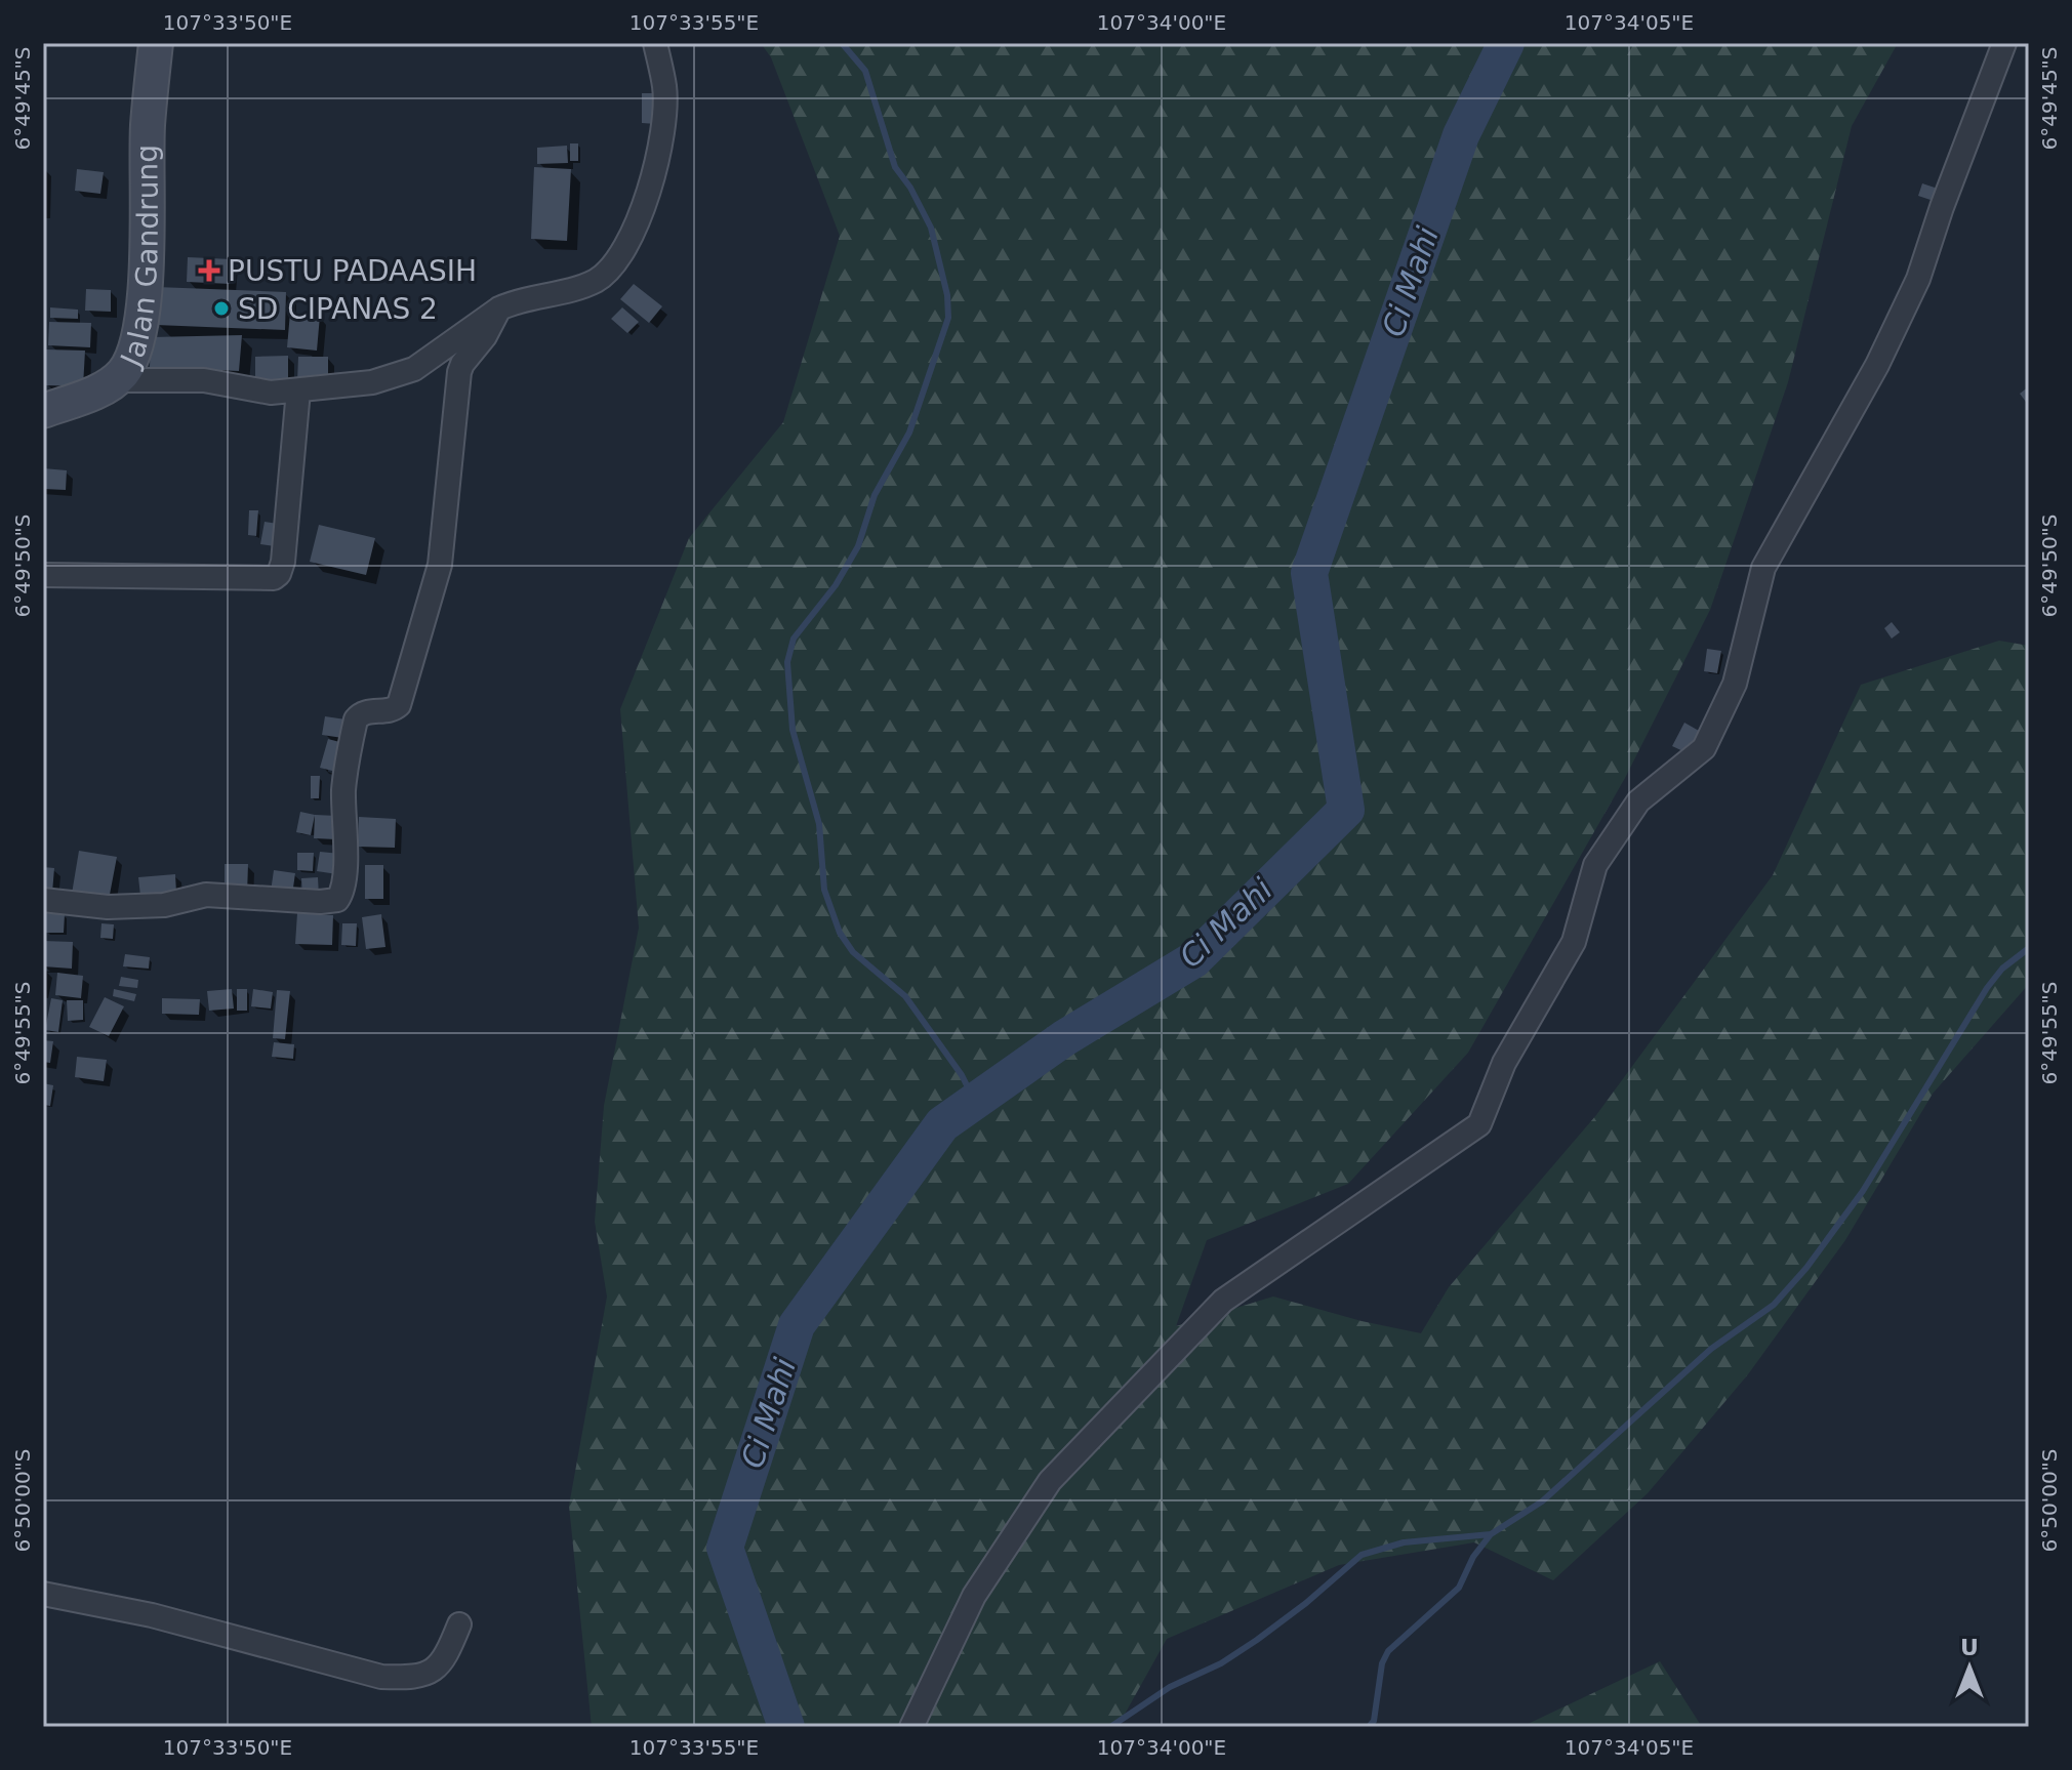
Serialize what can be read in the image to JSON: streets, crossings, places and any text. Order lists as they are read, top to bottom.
{
  "streets": {
    "street": ["Jalan Gandrung"]
  },
  "water": ["Ci Mahi"],
  "places": {
    "health": ["PUSTU PADAASIH"],
    "other": ["SD CIPANAS 2"]
  },
  "north": "top",
  "coordinates": [
    "107°33'50\"E",
    "107°33'55\"E",
    "107°34'00\"E",
    "107°34'05\"E",
    "6°49'45\"S",
    "6°49'50\"S",
    "6°49'55\"S",
    "6°50'00\"S"
  ]
}
